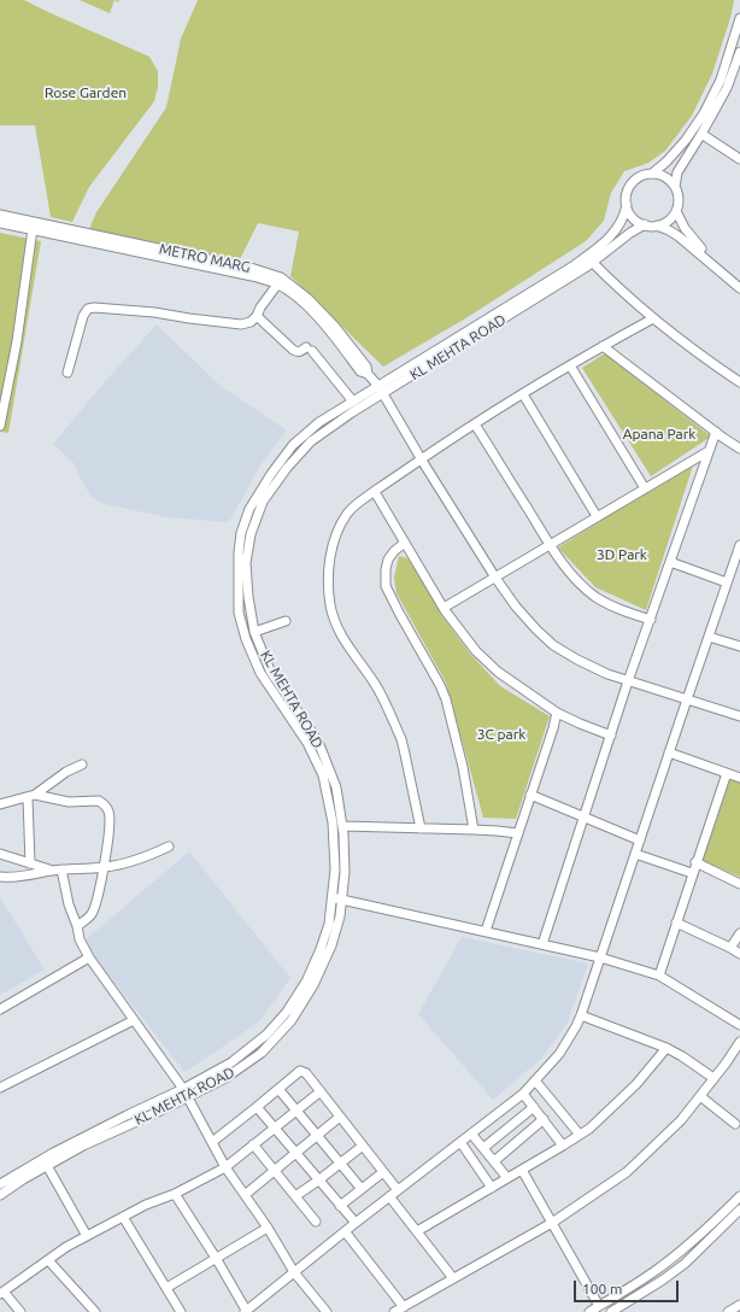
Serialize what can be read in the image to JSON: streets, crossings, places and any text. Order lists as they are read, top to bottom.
{
  "streets": {
    "street": ["METRO MARG", "KL MEHTA ROAD"]
  },
  "crossings": [
    ["METRO MARG", "KL MEHTA ROAD"]
  ],
  "parks": [
    "Rose Garden",
    "Apana Park",
    "3D Park",
    "3C park"
  ],
  "scale_bar": "100 m"
}
